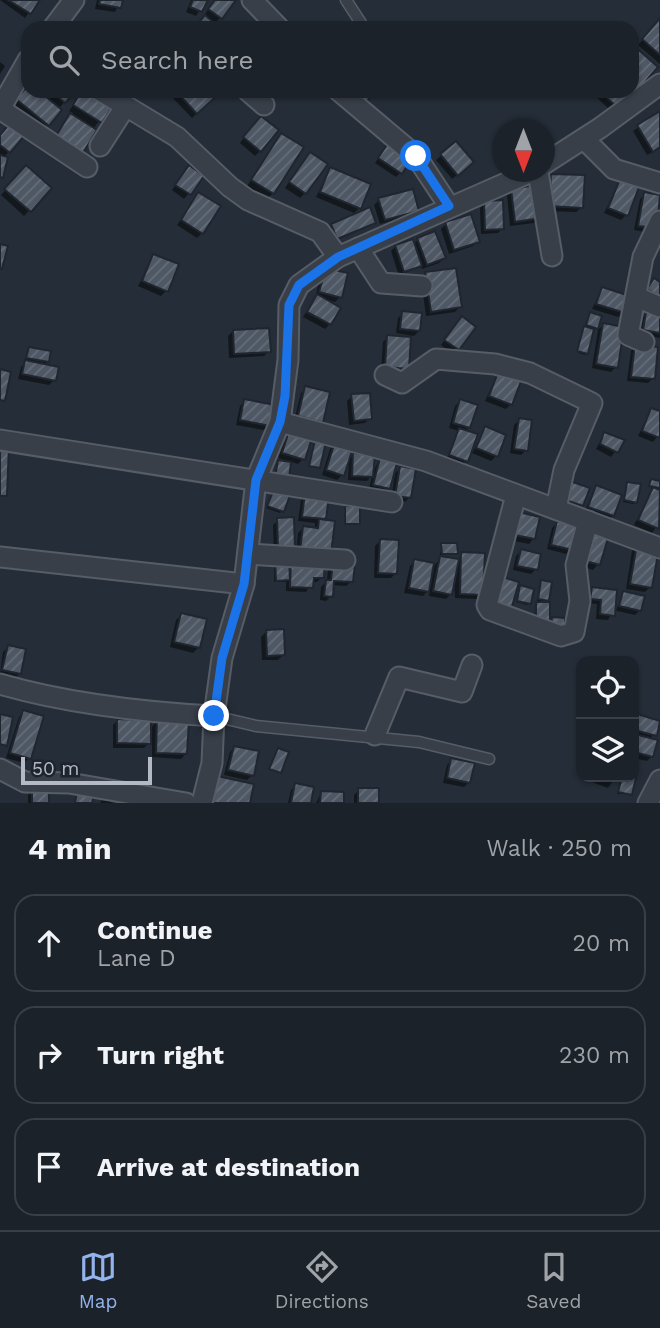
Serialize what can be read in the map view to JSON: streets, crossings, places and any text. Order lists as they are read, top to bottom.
{
  "scale_bar": "50 m",
  "north": "bottom",
  "page": {
    "search": "Search here",
    "scale": "50 m",
    "heading": ["4 min", "Walk · 250 m"],
    "list": [
      ["Continue", "Lane D", "20 m"],
      ["Turn right", "230 m"],
      "Arrive at destination"
    ],
    "nav": ["Map", "Directions", "Saved"]
  }
}
